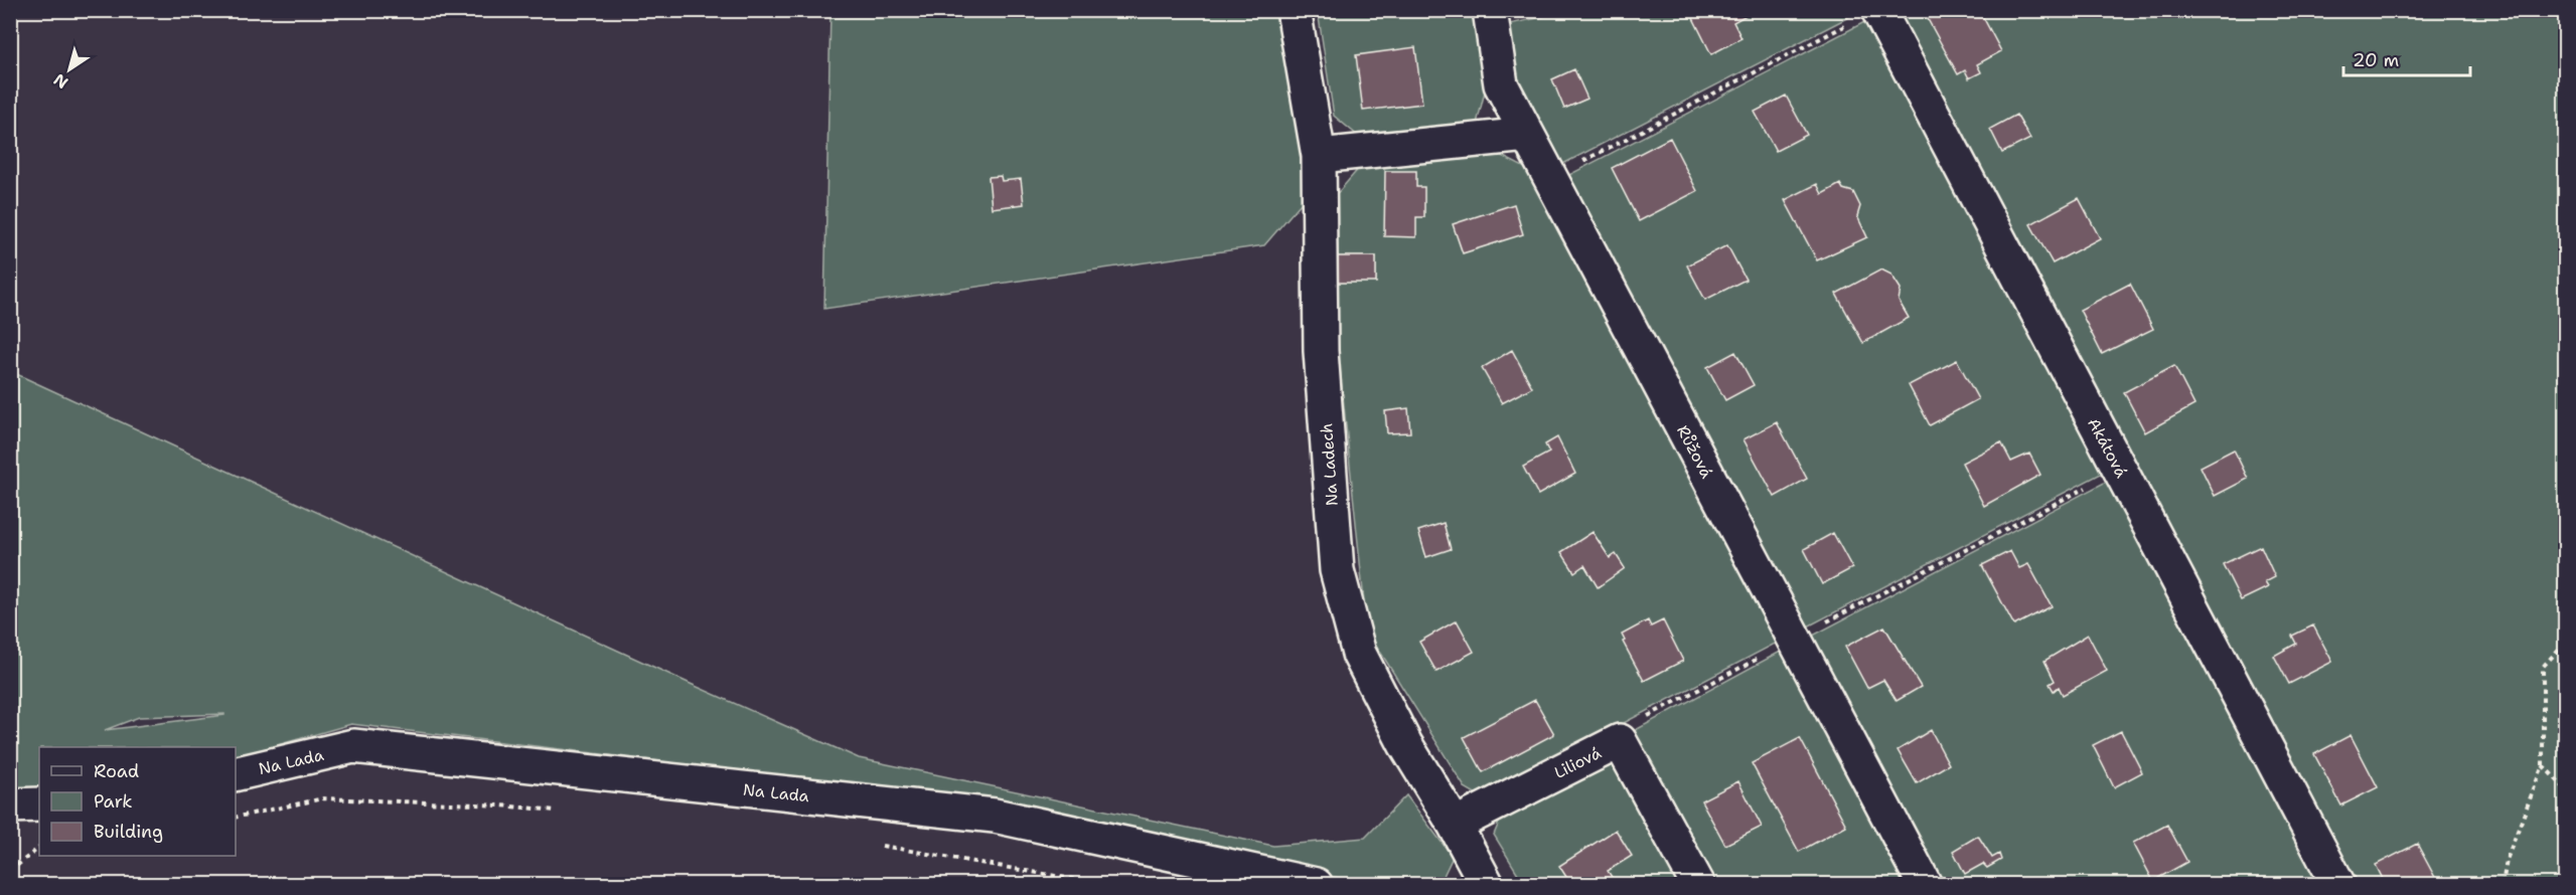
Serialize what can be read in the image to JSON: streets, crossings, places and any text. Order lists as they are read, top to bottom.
{
  "streets": {
    "street": [
      "Akátová",
      "Růžová",
      "Na Ladech",
      "Na Lada",
      "Liliová"
    ]
  },
  "crossings": [
    ["Na Ladech", "Liliová"]
  ],
  "legend": ["Road", "Park", "Building"],
  "scale_bar": "20 m",
  "north": "bottom left"
}
